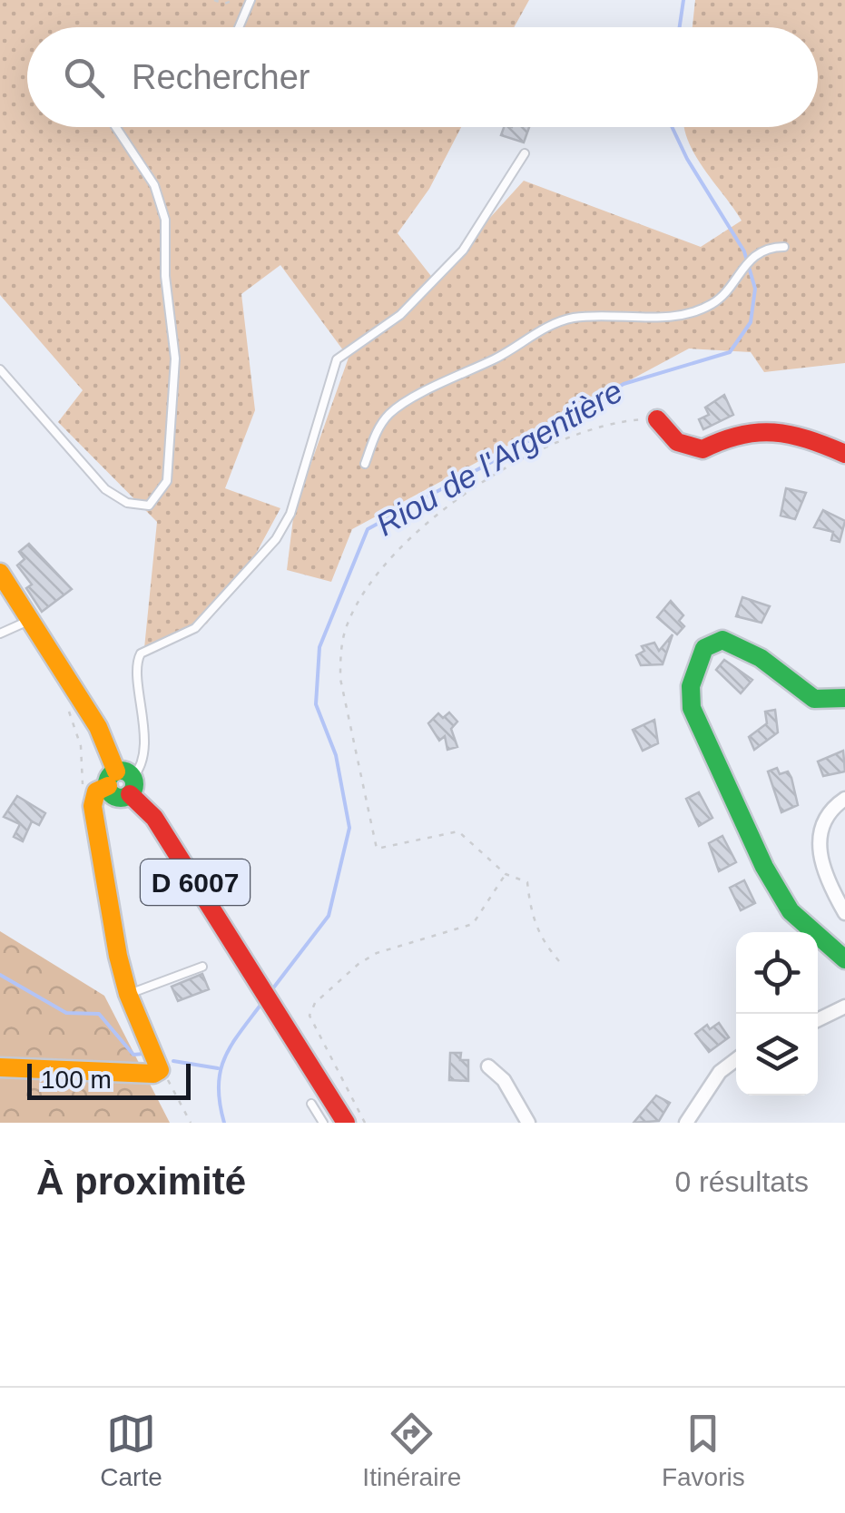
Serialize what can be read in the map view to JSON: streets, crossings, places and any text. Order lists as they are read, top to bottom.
{
  "streets": {
    "street": ["D 6007"]
  },
  "water": ["Riou de l'Argentière"],
  "scale_bar": "100 m",
  "page": {
    "search": "Rechercher",
    "scale": "100 m",
    "heading": ["À proximité", "0 résultats"],
    "nav": ["Carte", "Itinéraire", "Favoris"]
  }
}
